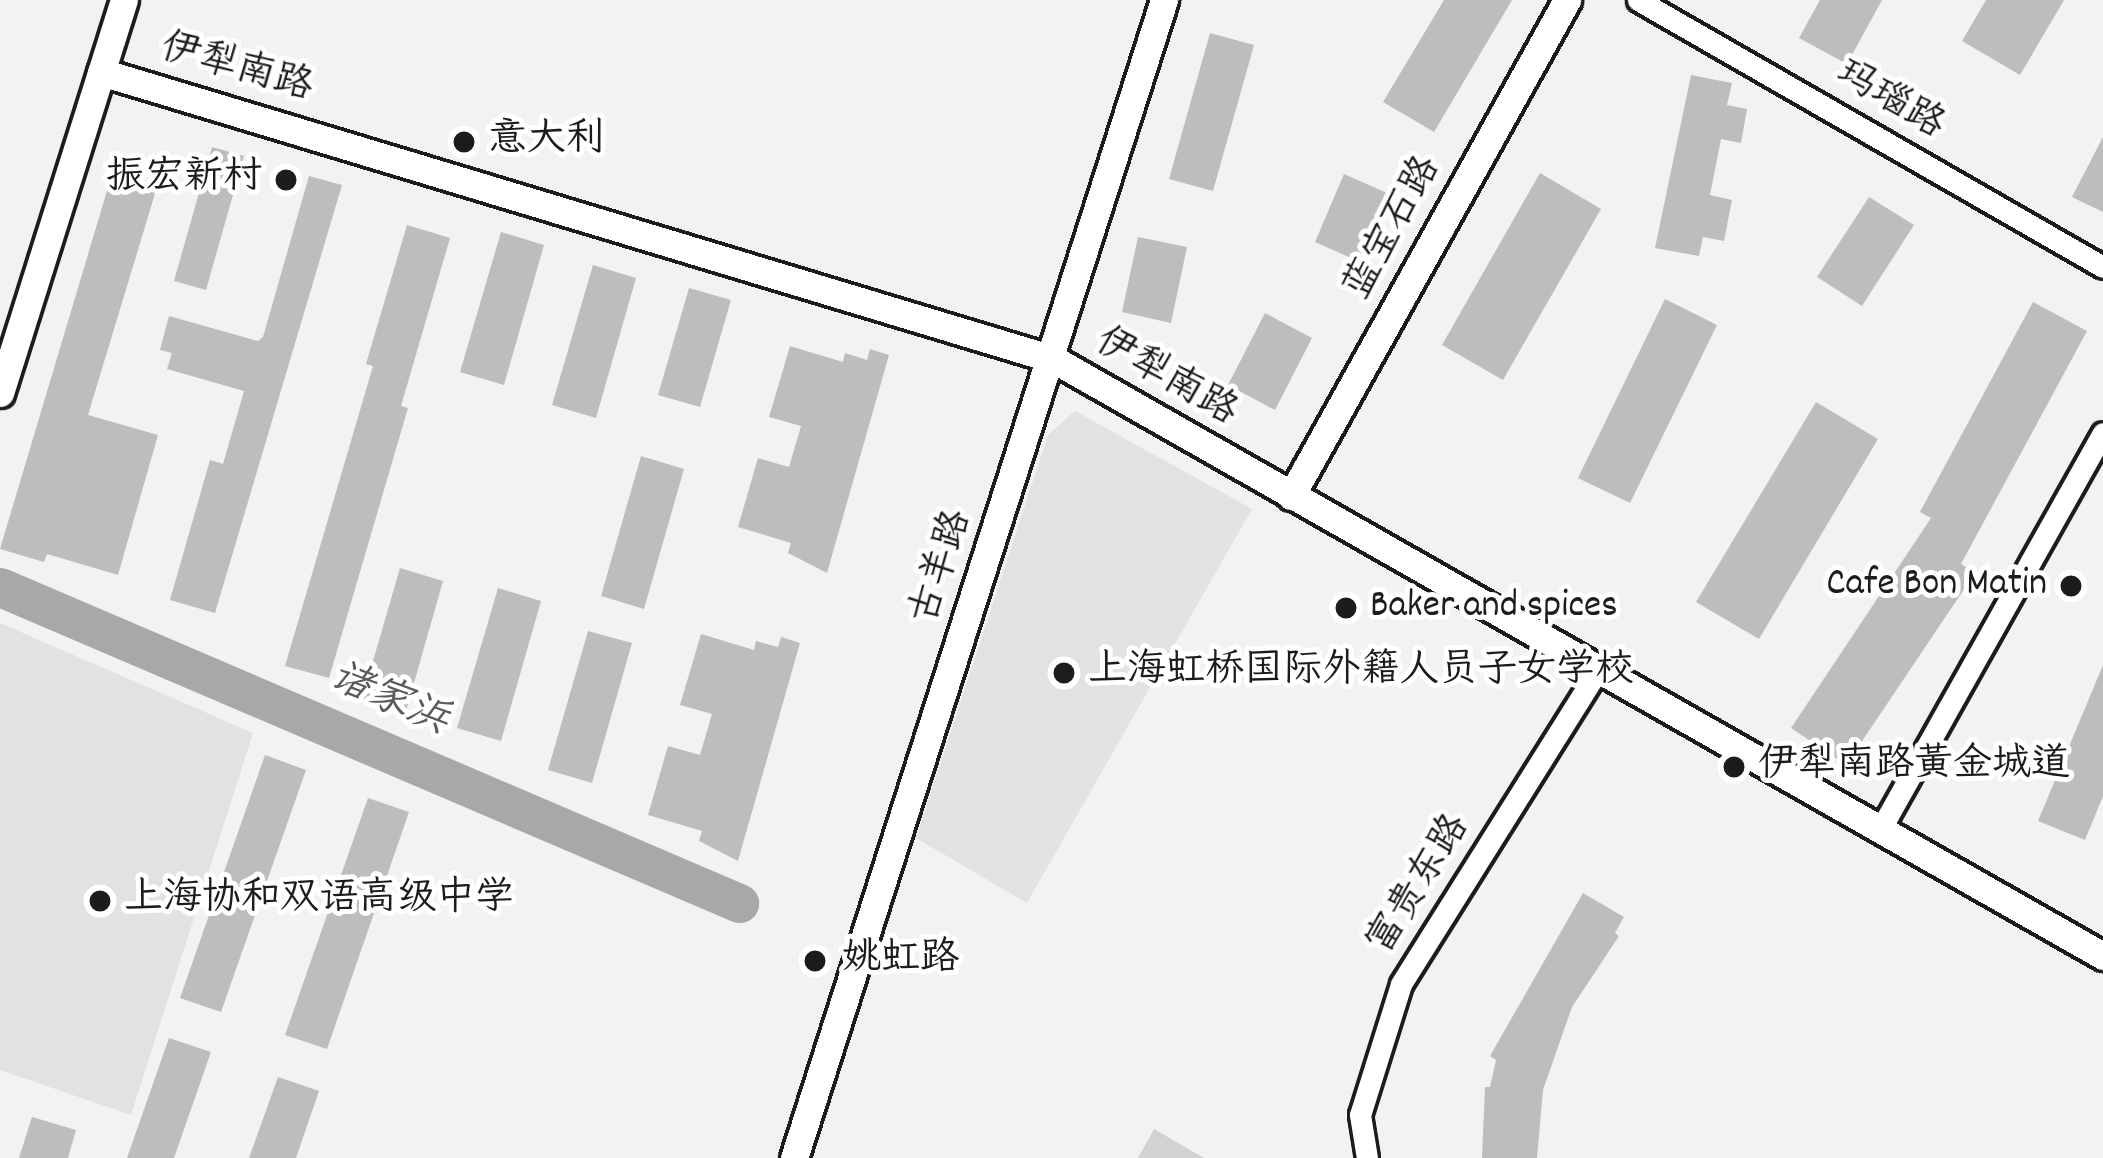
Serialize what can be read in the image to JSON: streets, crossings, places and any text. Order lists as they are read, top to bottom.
{
  "streets": {
    "street": [
      "伊犁南路",
      "玛瑙路",
      "蓝宝石路",
      "古羊路",
      "富贵东路"
    ]
  },
  "crossings": [
    ["伊犁南路", "蓝宝石路"],
    ["伊犁南路", "古羊路"],
    ["伊犁南路", "富贵东路"]
  ],
  "water": ["诸家浜"],
  "places": [
    "意大利",
    "振宏新村",
    "Cafe Bon Matin",
    "Baker and spices",
    "上海虹桥国际外籍人员子女学校",
    "伊犁南路黄金城道",
    "上海协和双语高级中学",
    "姚虹路"
  ]
}
